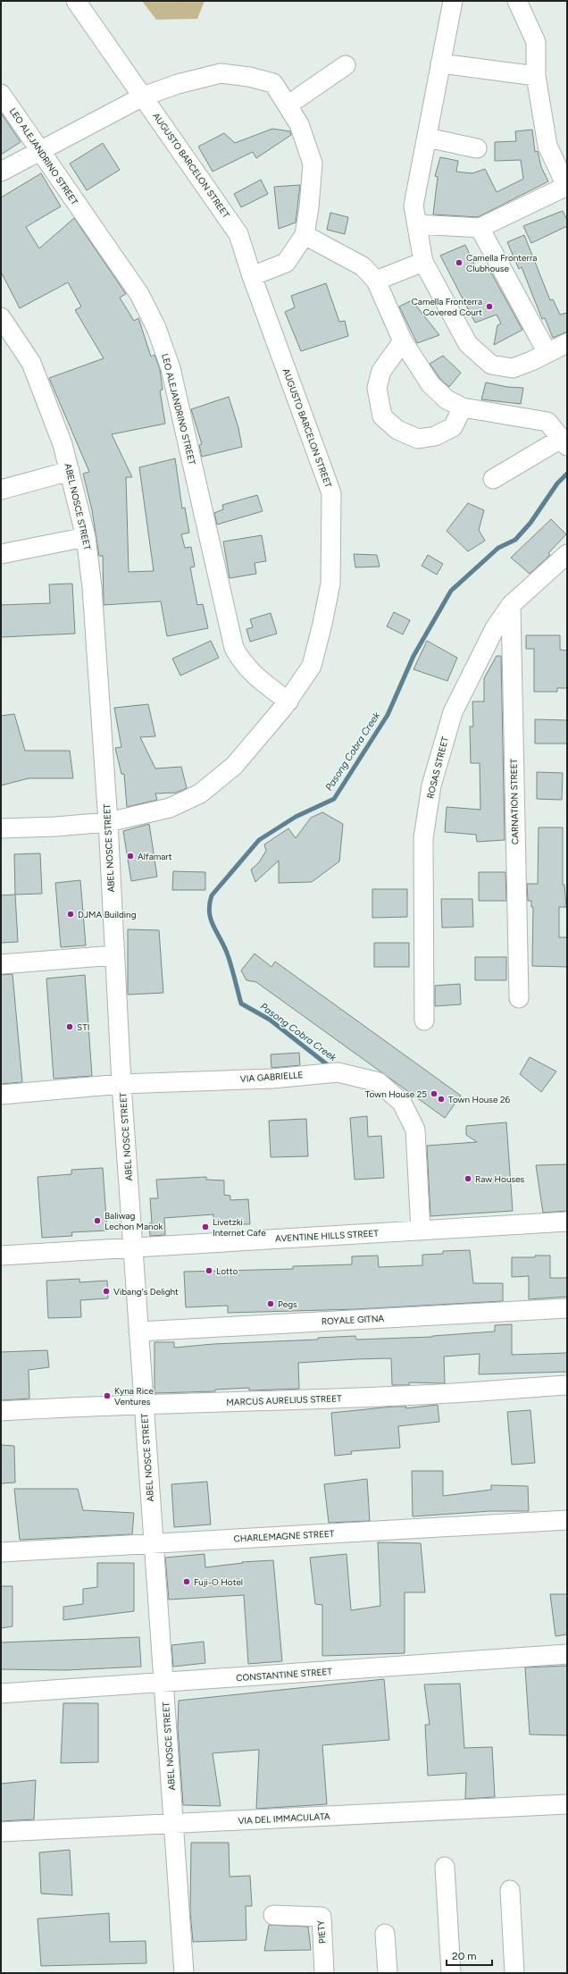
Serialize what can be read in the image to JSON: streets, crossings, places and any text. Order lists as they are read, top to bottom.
{
  "streets": {
    "street": [
      "LEO ALEJANDRINO STREET",
      "AUGUSTO BARCELON STREET",
      "ABEL NOSCE STREET",
      "ROSAS STREET",
      "CARNATION STREET",
      "VIA GABRIELLE",
      "AVENTINE HILLS STREET",
      "ROYALE GITNA",
      "MARCUS AURELIUS STREET",
      "CHARLEMAGNE STREET",
      "CONSTANTINE STREET",
      "VIA DEL IMMACULATA",
      "PIETY"
    ]
  },
  "crossings": [
    ["LEO ALEJANDRINO STREET", "AUGUSTO BARCELON STREET"],
    ["AUGUSTO BARCELON STREET", "ABEL NOSCE STREET"],
    ["ABEL NOSCE STREET", "VIA GABRIELLE"],
    ["ABEL NOSCE STREET", "AVENTINE HILLS STREET"],
    ["ABEL NOSCE STREET", "ROYALE GITNA"],
    ["ABEL NOSCE STREET", "MARCUS AURELIUS STREET"],
    ["ABEL NOSCE STREET", "CHARLEMAGNE STREET"],
    ["ABEL NOSCE STREET", "CONSTANTINE STREET"],
    ["ABEL NOSCE STREET", "VIA DEL IMMACULATA"],
    ["ROSAS STREET", "CARNATION STREET"],
    ["VIA GABRIELLE", "AVENTINE HILLS STREET"]
  ],
  "water": ["Pasong Cobra Creek"],
  "places": [
    "Camella Fronterra Clubhouse",
    "Camella Fronterra Covered Court",
    "Alfamart",
    "DJMA Building",
    "STI",
    "Town House 25",
    "Town House 26",
    "Raw Houses",
    "Baliwag Lechon Manok",
    "Livetzki Internet Cafe",
    "Lotto",
    "Vibang's Delight",
    "Pegs",
    "Kyna Rice Ventures",
    "Fuji-O Hotel"
  ],
  "scale_bar": "20 m"
}
